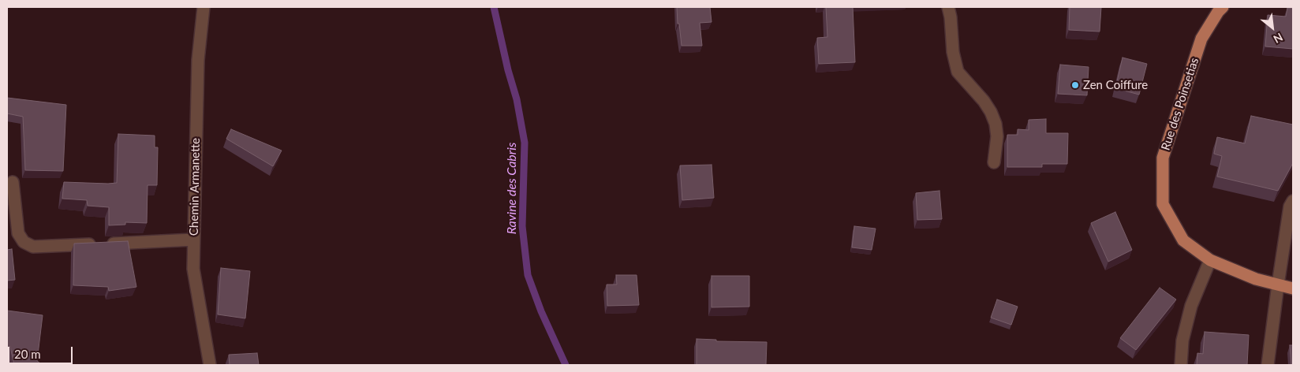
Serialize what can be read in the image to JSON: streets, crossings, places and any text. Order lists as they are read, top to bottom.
{
  "streets": {
    "main road": ["Rue des Poinsetias"],
    "street": ["Chemin Armanette"]
  },
  "water": ["Ravine des Cabris"],
  "places": ["Zen Coiffure"],
  "scale_bar": "20 m",
  "north": "bottom right"
}
